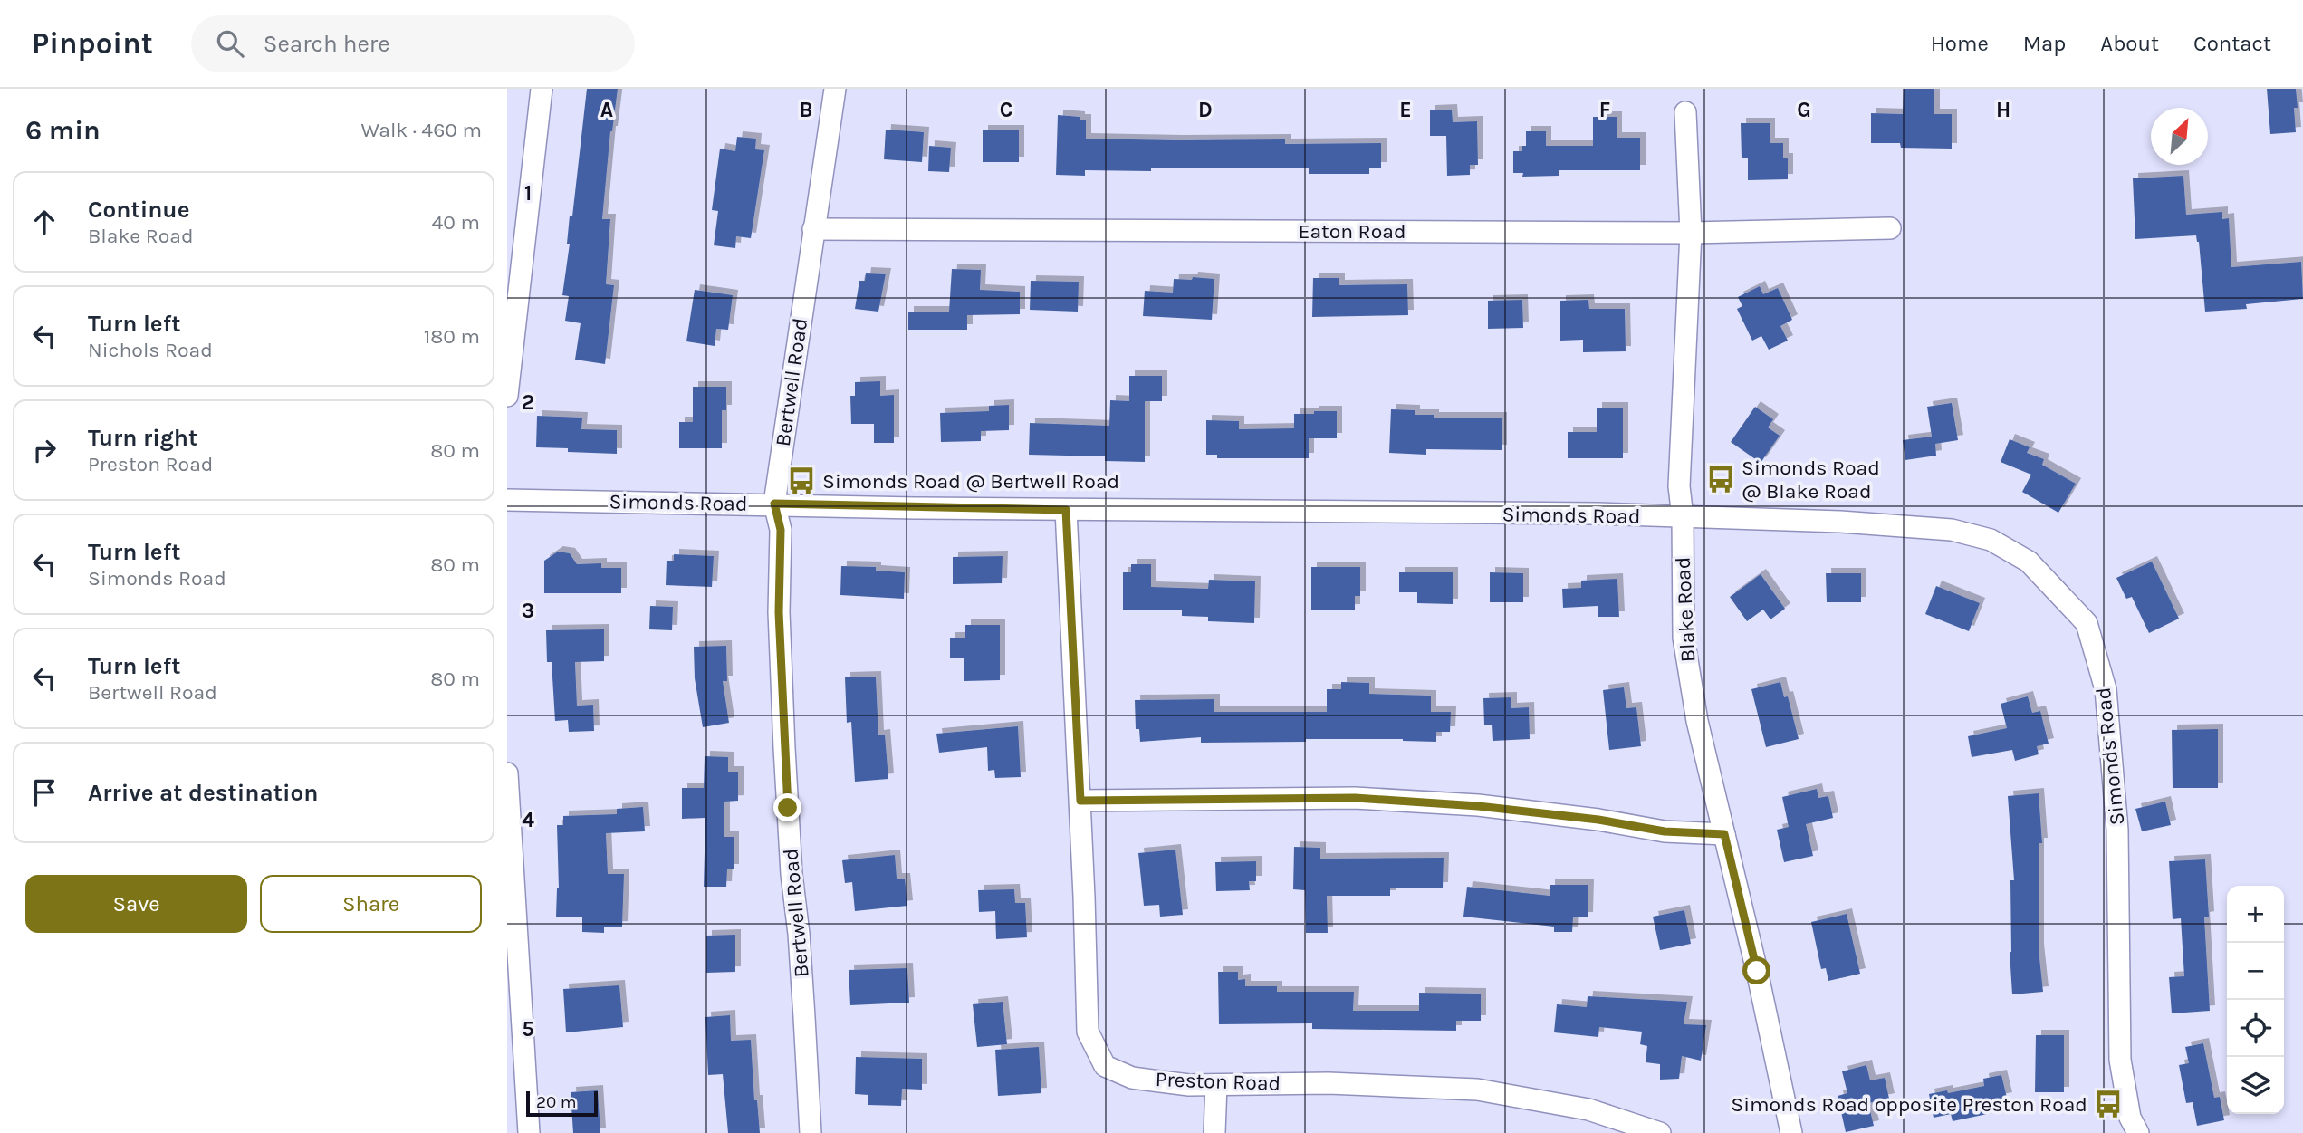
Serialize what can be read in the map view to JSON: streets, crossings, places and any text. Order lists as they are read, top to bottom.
{
  "streets": {
    "street": [
      "Eaton Road",
      "Bertwell Road",
      "Simonds Road",
      "Blake Road",
      "Preston Road"
    ]
  },
  "crossings": [
    ["Eaton Road", "Bertwell Road"],
    ["Eaton Road", "Blake Road"],
    ["Bertwell Road", "Simonds Road"],
    ["Simonds Road", "Blake Road"],
    ["Simonds Road", "Preston Road"]
  ],
  "places": {
    "bus stop": ["Simonds Road @ Blake Road", "Simonds Road @ Bertwell Road", "Simonds Road opposite Preston Road"]
  },
  "scale_bar": "20 m",
  "north": "top right",
  "page": {
    "header": "Pinpoint",
    "search": "Search here",
    "nav": [
      "Home",
      "Map",
      "About",
      "Contact"
    ],
    "heading": ["6 min", "Walk · 460 m"],
    "list": [
      ["Continue", "Blake Road", "40 m"],
      ["Turn left", "Nichols Road", "180 m"],
      ["Turn right", "Preston Road", "80 m"],
      ["Turn left", "Simonds Road", "80 m"],
      ["Turn left", "Bertwell Road", "80 m"],
      "Arrive at destination"
    ],
    "buttons": ["Save", "Share"],
    "map_buttons": ["+", "−"],
    "scale": "20 m"
  },
  "grid": {
    "columns": [
      "A",
      "B",
      "C",
      "D",
      "E",
      "F",
      "G",
      "H"
    ],
    "rows": [
      "1",
      "2",
      "3",
      "4",
      "5"
    ]
  }
}
